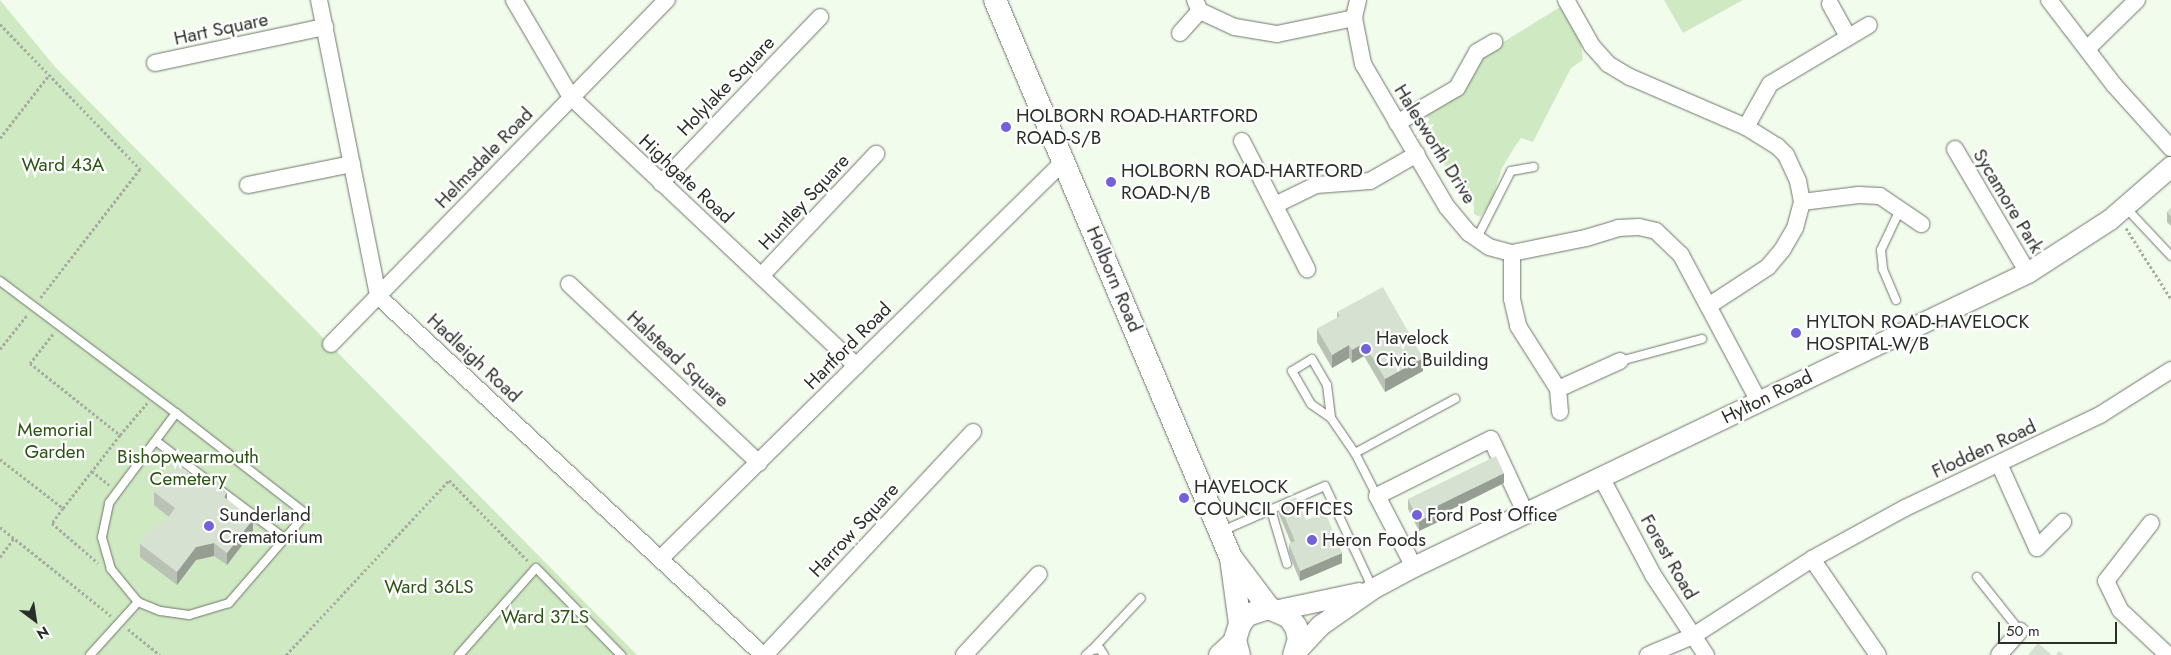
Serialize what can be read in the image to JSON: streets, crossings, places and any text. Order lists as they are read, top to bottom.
{
  "streets": {
    "main road": ["Holborn Road"],
    "street": [
      "Hart Square",
      "Holylake Square",
      "Halesworth Drive",
      "Helmsdale Road",
      "Highgate Road",
      "Sycamore Park",
      "Huntley Square",
      "Hartford Road",
      "Hadleigh Road",
      "Halstead Square",
      "Hylton Road",
      "Flodden Road",
      "Harrow Square",
      "Forest Road"
    ]
  },
  "crossings": [
    ["Holylake Square", "Highgate Road"],
    ["Halesworth Drive", "Hylton Road"],
    ["Helmsdale Road", "Highgate Road"],
    ["Helmsdale Road", "Hadleigh Road"],
    ["Highgate Road", "Huntley Square"],
    ["Highgate Road", "Hartford Road"],
    ["Sycamore Park", "Hylton Road"],
    ["Holborn Road", "Hartford Road"],
    ["Holborn Road", "Hylton Road"],
    ["Hartford Road", "Hadleigh Road"],
    ["Hartford Road", "Halstead Square"],
    ["Hadleigh Road", "Harrow Square"],
    ["Hylton Road", "Forest Road"],
    ["Flodden Road", "Forest Road"]
  ],
  "parks": [
    "Ward 43A",
    "Memorial Garden",
    "Bishopwearmouth Cemetery",
    "Ward 36LS",
    "Ward 37LS"
  ],
  "places": [
    "HOLBORN ROAD-HARTFORD ROAD-S/B",
    "HOLBORN ROAD-HARTFORD ROAD-N/B",
    "HYLTON ROAD-HAVELOCK HOSPITAL-W/B",
    "Havelock Civic Building",
    "HAVELOCK COUNCIL OFFICES",
    "Ford Post Office",
    "Sunderland Crematorium",
    "Heron Foods"
  ],
  "scale_bar": "50 m",
  "north": "bottom right"
}
